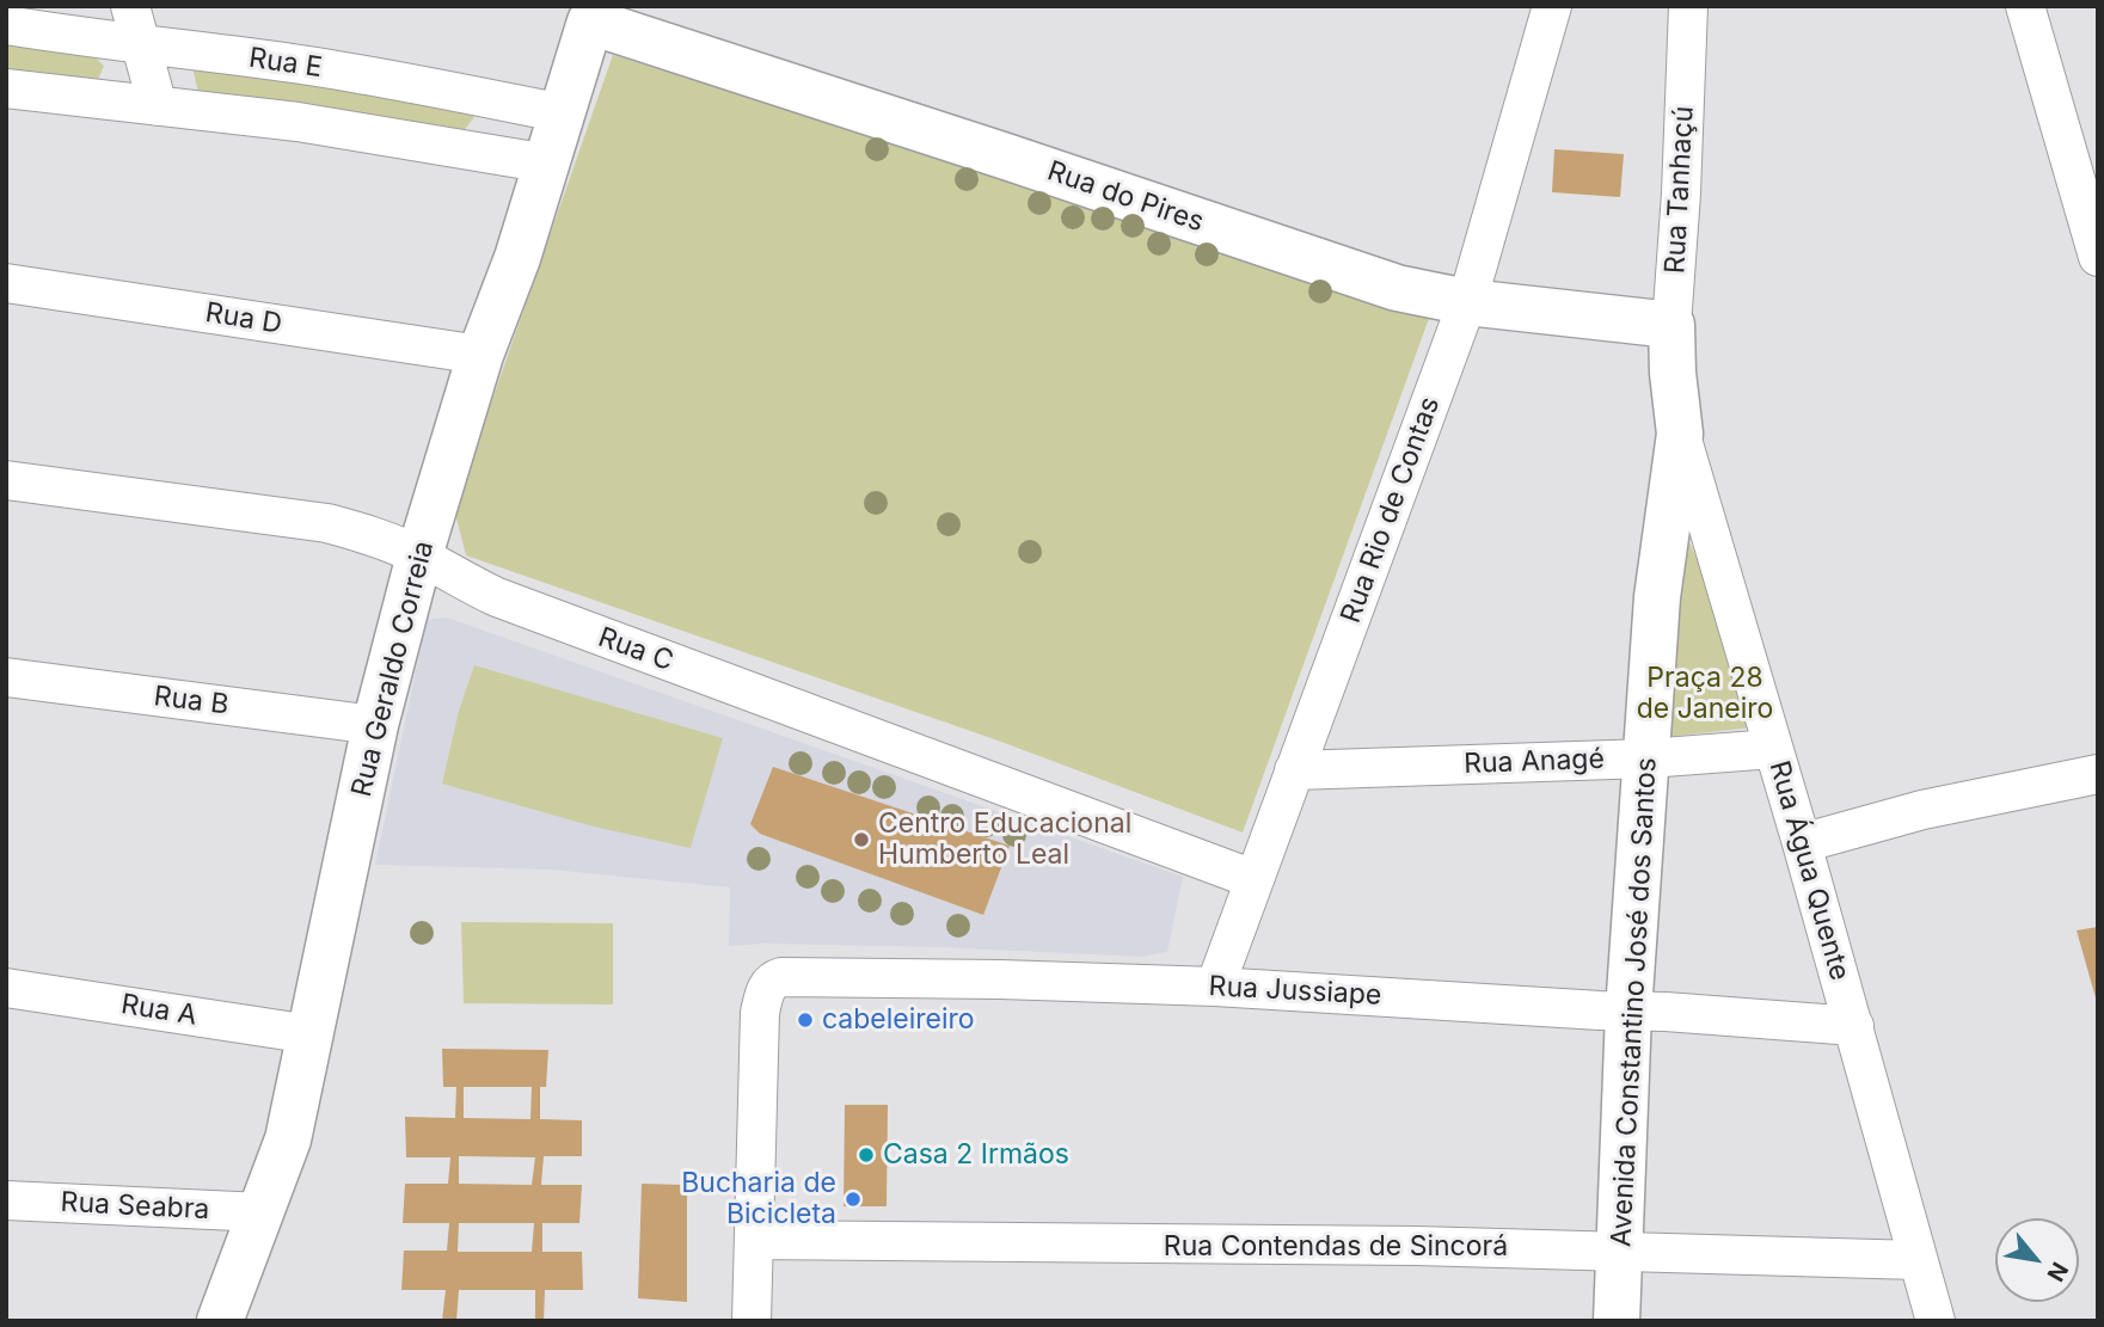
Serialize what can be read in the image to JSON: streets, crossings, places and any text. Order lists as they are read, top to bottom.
{
  "streets": {
    "street": [
      "Rua E",
      "Rua Tanhaçú",
      "Rua do Pires",
      "Rua D",
      "Rua Rio de Contas",
      "Rua C",
      "Rua Geraldo Correia",
      "Rua B",
      "Rua Anagé",
      "Rua Água Quente",
      "Rua Jussiape",
      "Avenida Constantino José dos Santos",
      "Rua A",
      "Rua Seabra",
      "Rua Contendas de Sincorá"
    ]
  },
  "crossings": [
    ["Rua E", "Rua Geraldo Correia"],
    ["Rua Tanhaçú", "Rua do Pires"],
    ["Rua Tanhaçú", "Rua Água Quente"],
    ["Rua do Pires", "Rua Rio de Contas"],
    ["Rua do Pires", "Rua Geraldo Correia"],
    ["Rua D", "Rua Geraldo Correia"],
    ["Rua Rio de Contas", "Rua C"],
    ["Rua Rio de Contas", "Rua Anagé"],
    ["Rua Rio de Contas", "Rua Jussiape"],
    ["Rua C", "Rua Geraldo Correia"],
    ["Rua Geraldo Correia", "Rua B"],
    ["Rua Geraldo Correia", "Rua A"],
    ["Rua Geraldo Correia", "Rua Seabra"],
    ["Rua Anagé", "Rua Água Quente"],
    ["Rua Anagé", "Avenida Constantino José dos Santos"],
    ["Rua Água Quente", "Rua Jussiape"],
    ["Rua Água Quente", "Avenida Constantino José dos Santos"],
    ["Rua Água Quente", "Rua Contendas de Sincorá"],
    ["Rua Jussiape", "Avenida Constantino José dos Santos"],
    ["Rua Jussiape", "Rua Contendas de Sincorá"],
    ["Avenida Constantino José dos Santos", "Rua Contendas de Sincorá"]
  ],
  "parks": ["Praça 28 de Janeiro"],
  "places": [
    "Centro Educacional Humberto Leal",
    "cabeleireiro",
    "Casa 2 Irmãos",
    "Bucharia de Bicicleta"
  ],
  "north": "bottom right"
}
